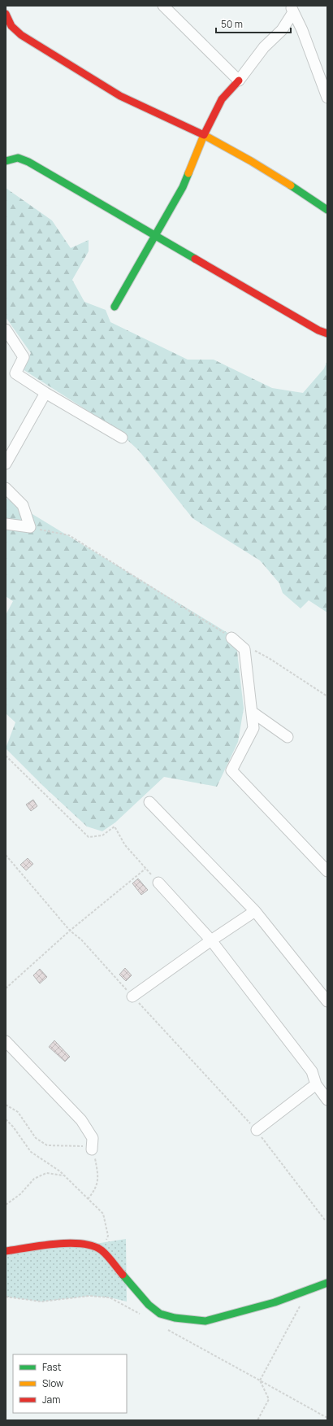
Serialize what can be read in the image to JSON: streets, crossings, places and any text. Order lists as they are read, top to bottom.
{
  "legend": ["Fast", "Slow", "Jam"],
  "scale_bar": "50 m"
}
